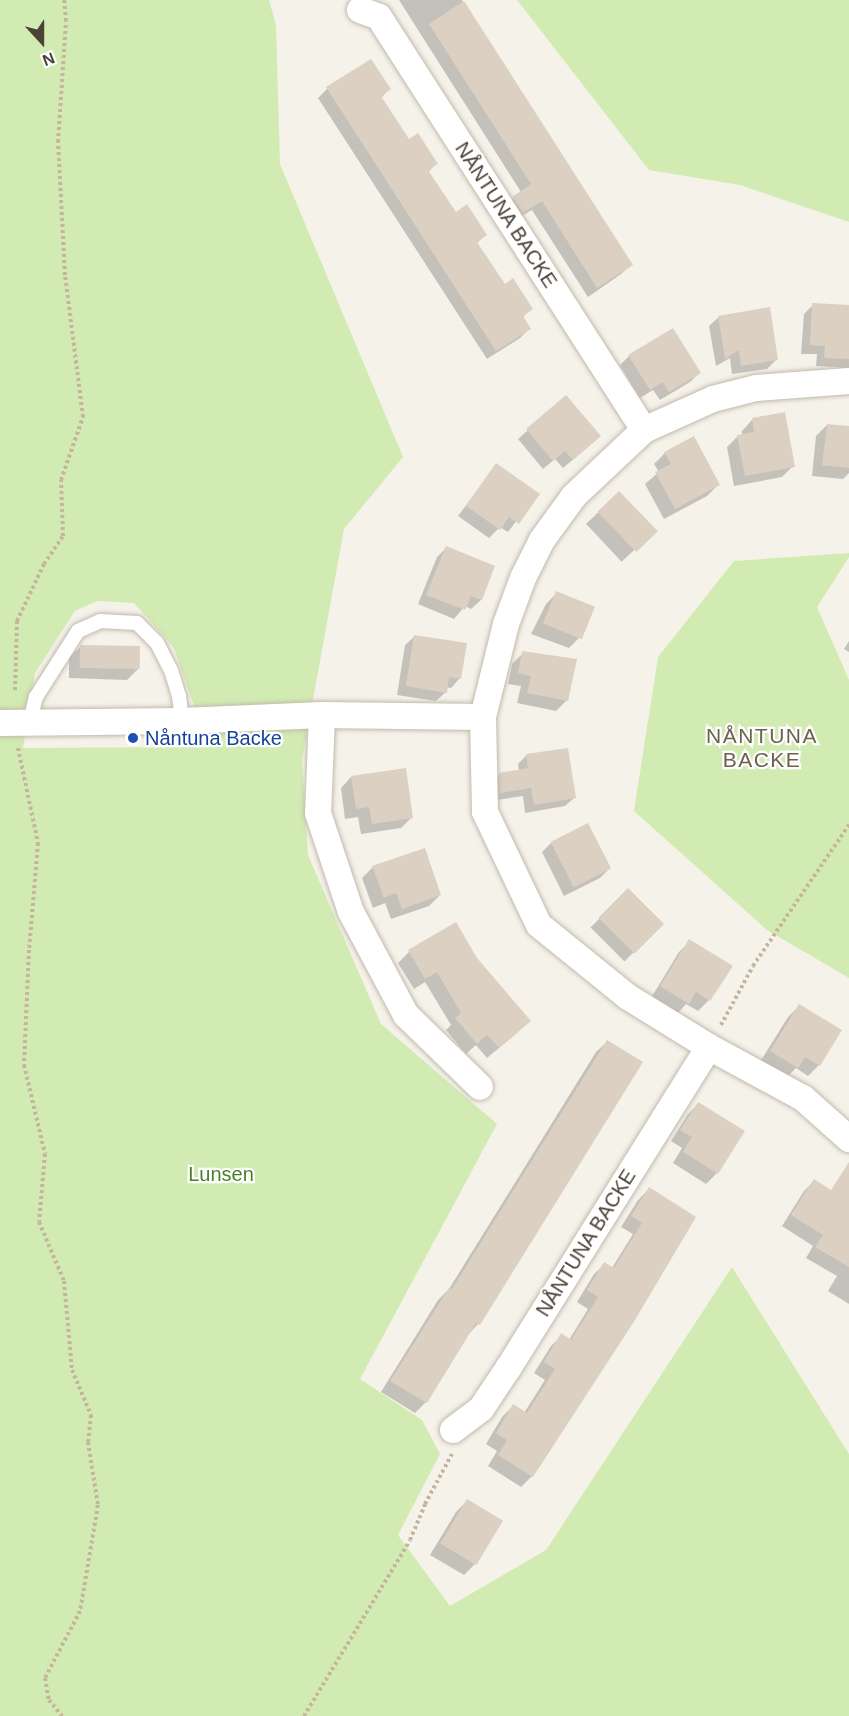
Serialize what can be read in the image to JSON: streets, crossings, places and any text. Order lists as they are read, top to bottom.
{
  "streets": {
    "street": ["NÅNTUNA BACKE"]
  },
  "districts": ["NÅNTUNA BACKE"],
  "parks": ["Lunsen"],
  "places": ["Nåntuna Backe"],
  "north": "bottom"
}
